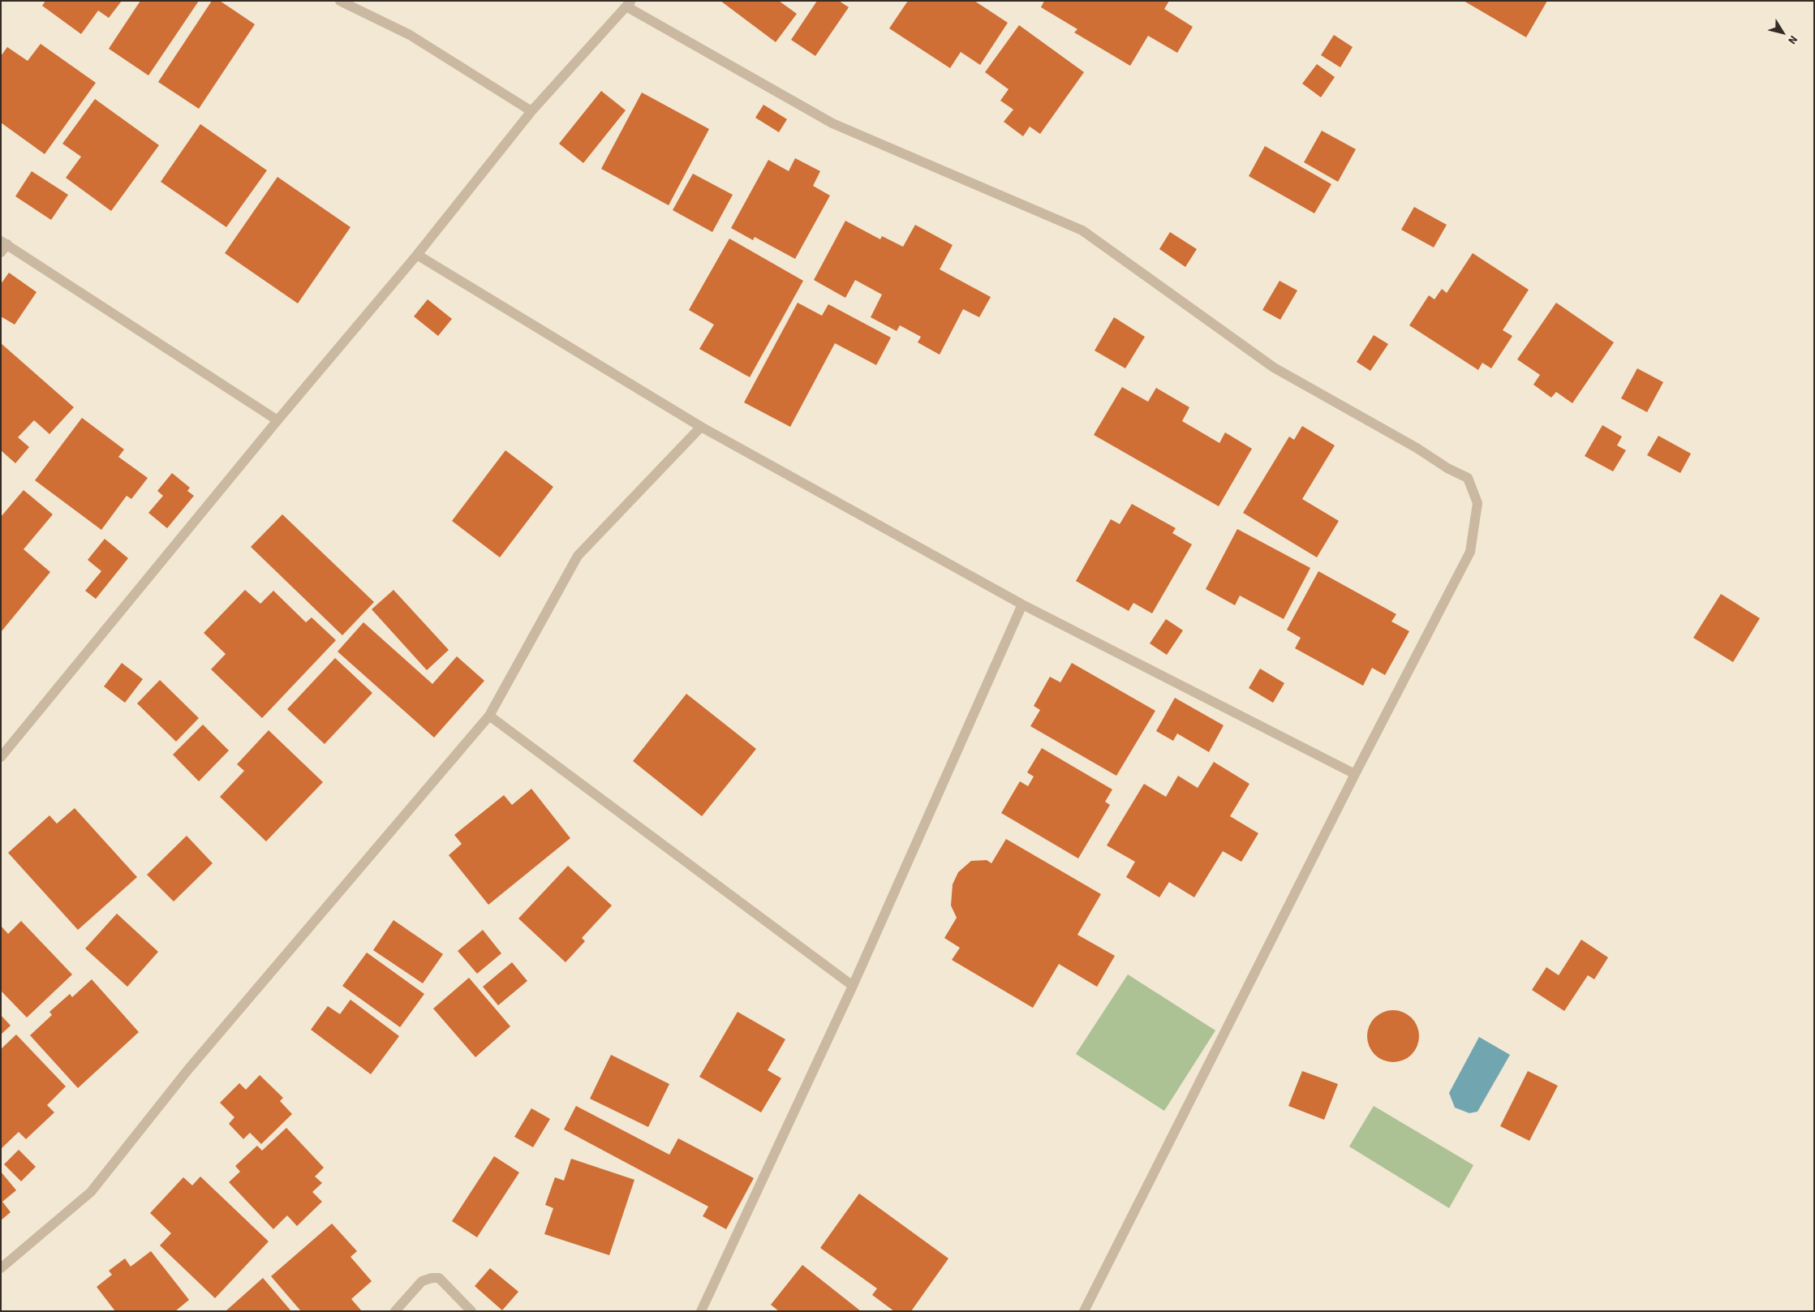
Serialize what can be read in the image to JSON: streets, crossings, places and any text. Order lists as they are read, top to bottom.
{
  "north": "bottom right"
}
